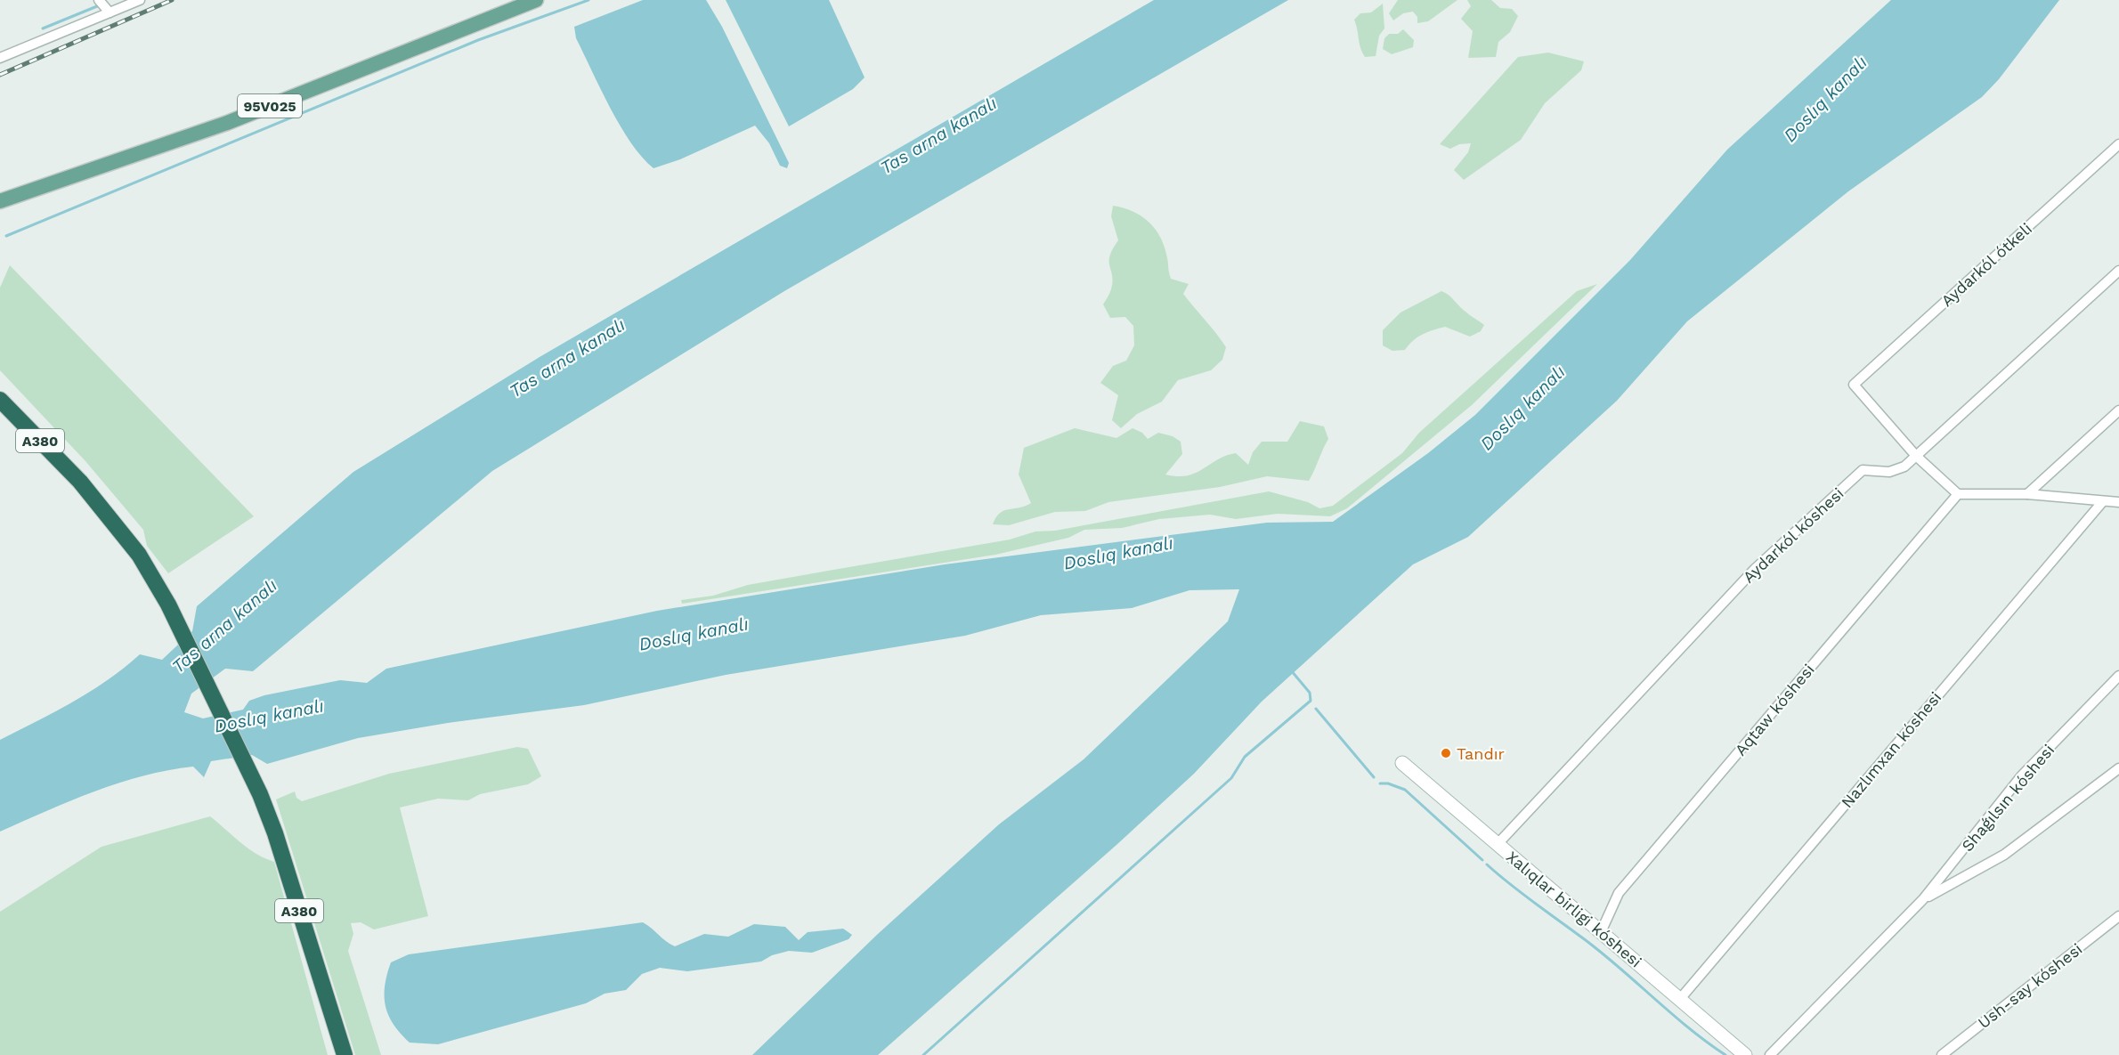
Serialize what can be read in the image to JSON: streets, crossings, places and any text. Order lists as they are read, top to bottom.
{
  "streets": {
    "highway": ["A380"],
    "main road": ["95V025"],
    "street": [
      "Aydarkól ótkeli",
      "Aydarkól kóshesi",
      "Aqtaw kóshesi",
      "Nazlımxan kóshesi",
      "Shaǵılsın kóshesi",
      "Xalıqlar birligi kóshesi",
      "Ush-say kóshesi"
    ]
  },
  "crossings": [
    ["Aydarkól ótkeli", "Aydarkól kóshesi"],
    ["Aydarkól kóshesi", "Xalıqlar birligi kóshesi"],
    ["Aqtaw kóshesi", "Xalıqlar birligi kóshesi"],
    ["Nazlımxan kóshesi", "Xalıqlar birligi kóshesi"]
  ],
  "water": ["Doslıq kanalı", "Tas arna kanalı"],
  "places": ["Tandır"]
}
